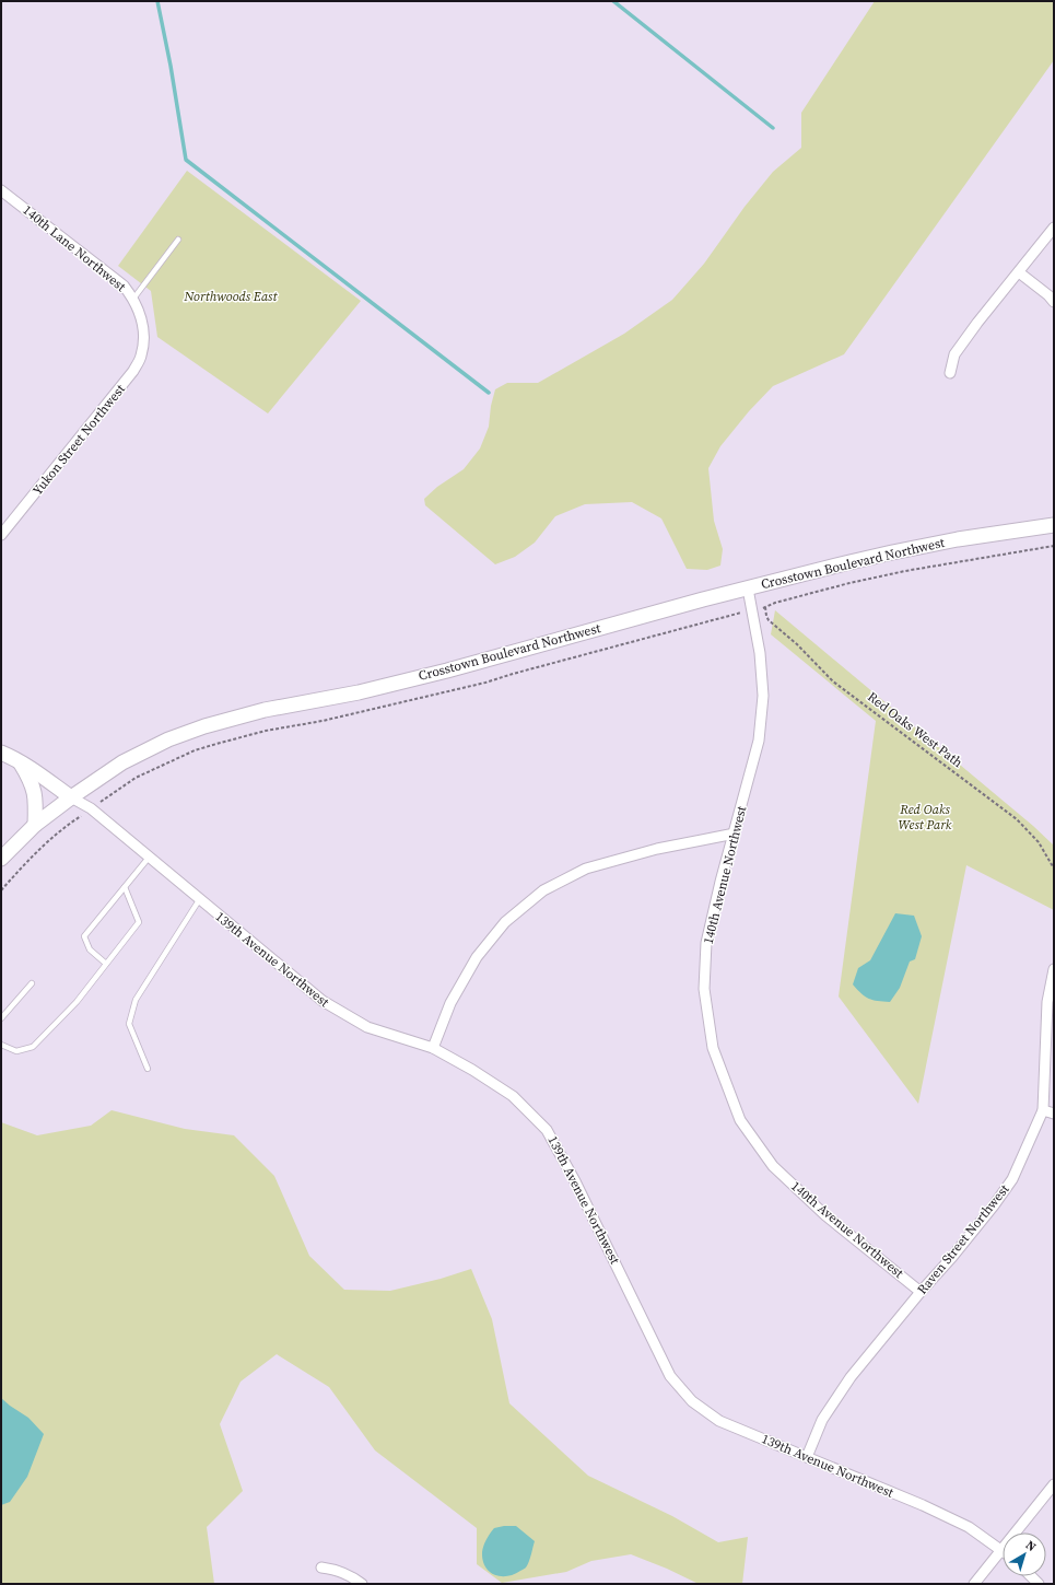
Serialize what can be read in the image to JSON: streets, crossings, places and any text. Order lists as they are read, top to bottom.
{
  "streets": {
    "street": [
      "140th Lane Northwest",
      "Yukon Street Northwest",
      "Crosstown Boulevard Northwest",
      "140th Avenue Northwest",
      "139th Avenue Northwest",
      "Raven Street Northwest"
    ],
    "path": ["Red Oaks West Path"]
  },
  "crossings": [
    ["140th Lane Northwest", "Yukon Street Northwest"],
    ["Crosstown Boulevard Northwest", "140th Avenue Northwest"],
    ["Crosstown Boulevard Northwest", "139th Avenue Northwest"],
    ["140th Avenue Northwest", "Raven Street Northwest"],
    ["139th Avenue Northwest", "Raven Street Northwest"]
  ],
  "parks": ["Northwoods East", "Red Oaks West Park"],
  "north": "top right"
}
